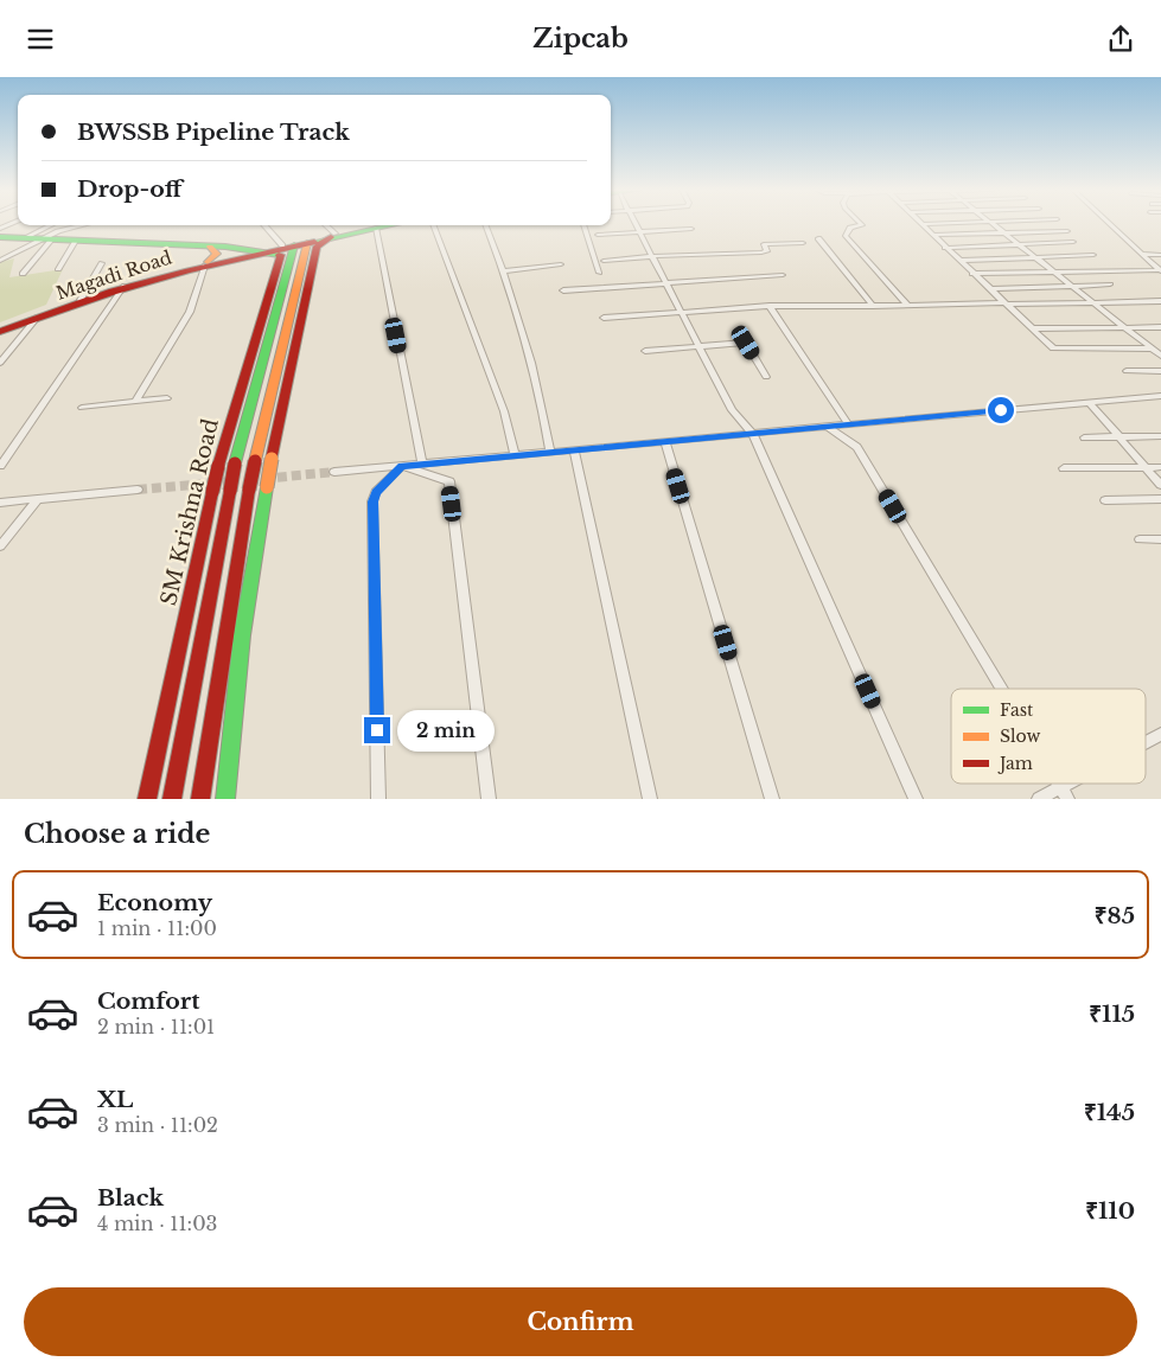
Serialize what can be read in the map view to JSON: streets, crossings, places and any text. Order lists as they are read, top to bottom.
{
  "streets": {
    "main road": ["Magadi Road", "SM Krishna Road"]
  },
  "crossings": [
    ["Magadi Road", "SM Krishna Road"]
  ],
  "legend": ["Fast", "Slow", "Jam"],
  "page": {
    "header": "Zipcab",
    "banner": ["BWSSB Pipeline Track", "Drop-off"],
    "bubble": "2 min",
    "heading": "Choose a ride",
    "list": [
      {
        "name": "Economy",
        "note": "1 min · 11:00",
        "value": "₹85"
      },
      {
        "name": "Comfort",
        "note": "2 min · 11:01",
        "value": "₹115"
      },
      {
        "name": "XL",
        "note": "3 min · 11:02",
        "value": "₹145"
      },
      {
        "name": "Black",
        "note": "4 min · 11:03",
        "value": "₹110"
      }
    ],
    "buttons": "Confirm"
  }
}
